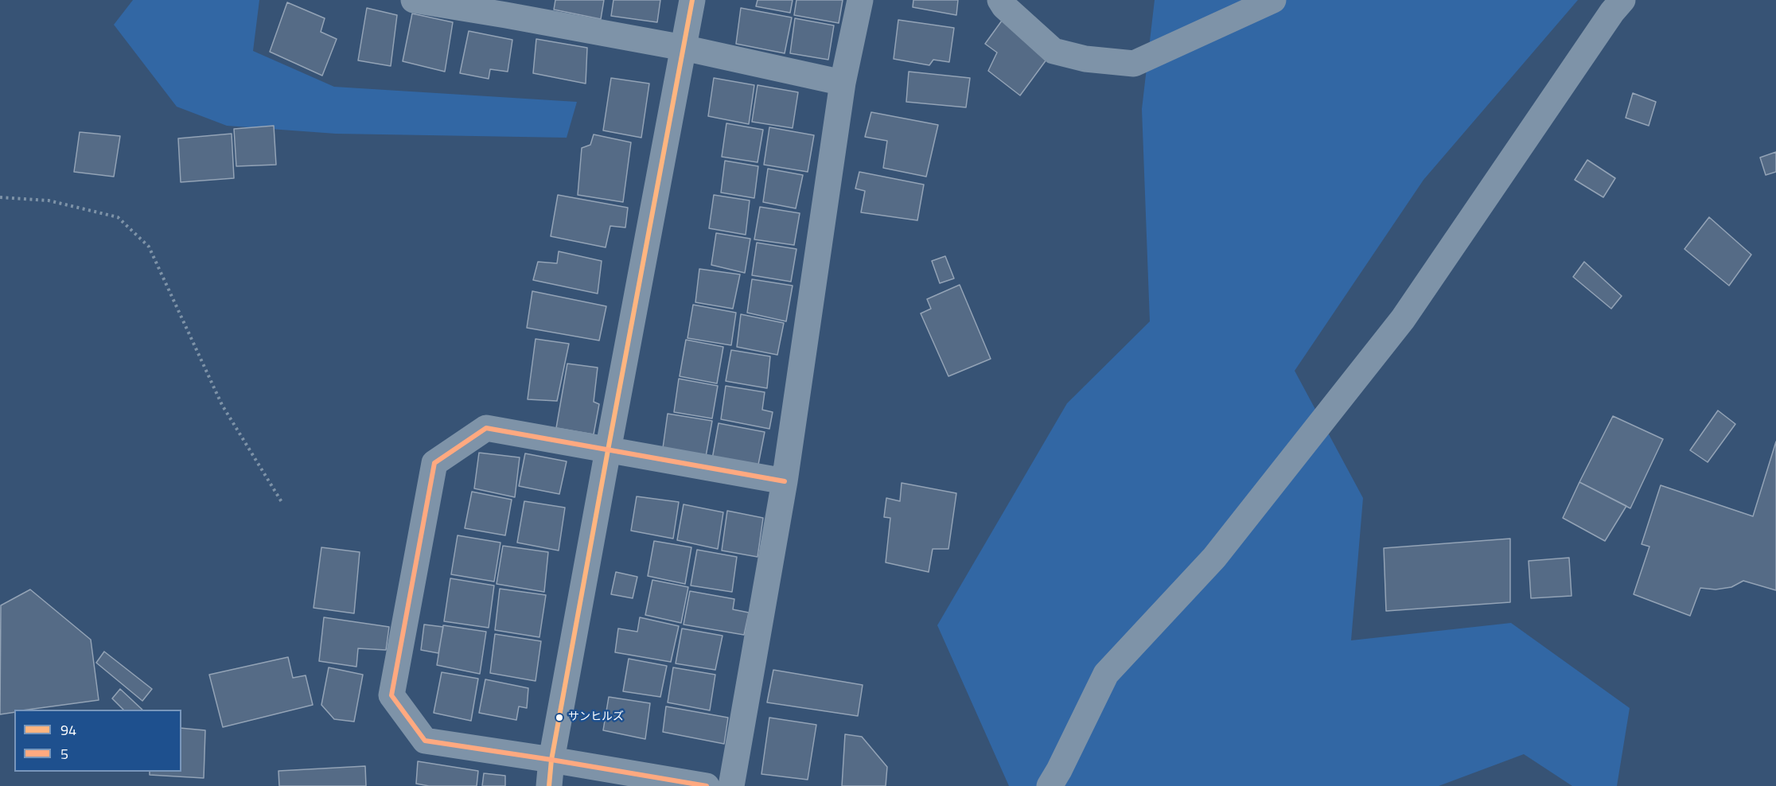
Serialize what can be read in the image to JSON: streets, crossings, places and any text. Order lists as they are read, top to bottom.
{
  "places": ["サンヒルズ"],
  "lines": ["transit line 94", "transit line 5"],
  "legend": ["94", "5"]
}
